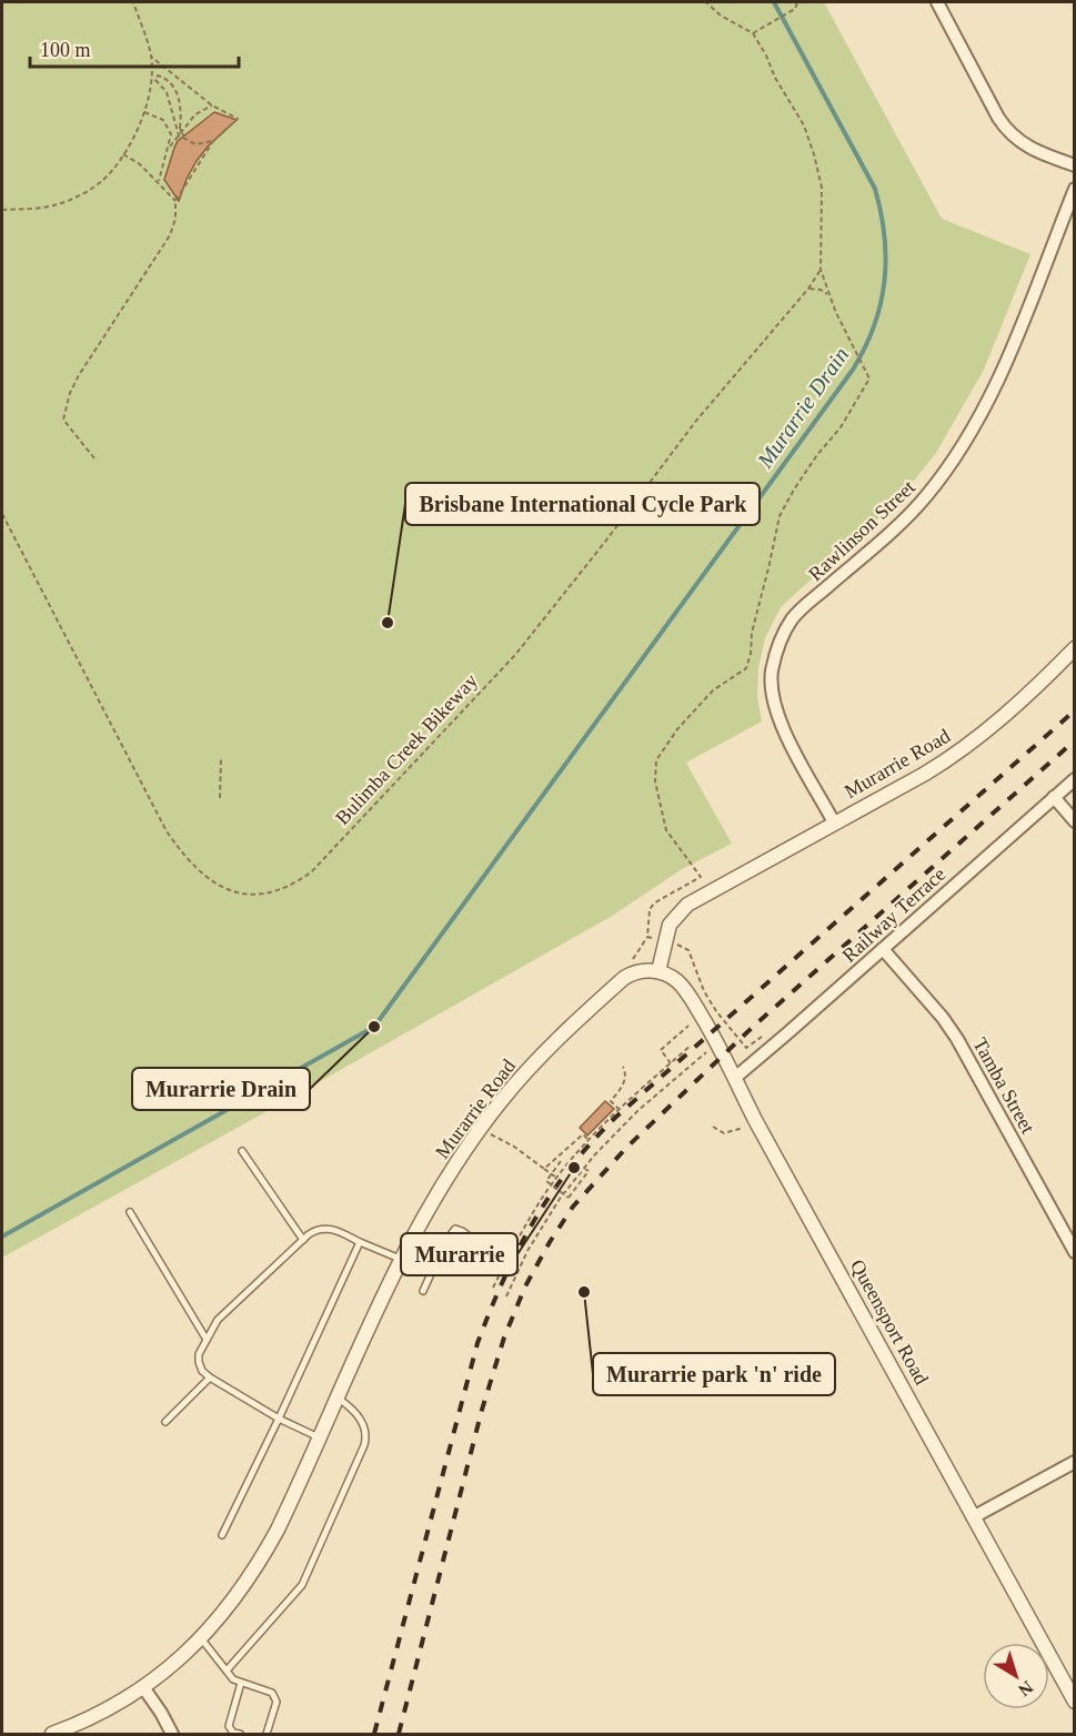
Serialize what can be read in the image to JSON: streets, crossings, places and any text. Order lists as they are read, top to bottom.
{
  "streets": {
    "street": [
      "Rawlinson Street",
      "Murarrie Road",
      "Railway Terrace",
      "Tamba Street",
      "Queensport Road"
    ],
    "path": ["Bulimba Creek Bikeway"]
  },
  "crossings": [
    ["Rawlinson Street", "Murarrie Road"],
    ["Murarrie Road", "Queensport Road"],
    ["Railway Terrace", "Tamba Street"],
    ["Railway Terrace", "Queensport Road"]
  ],
  "water": ["Murarrie Drain"],
  "places": [
    "Brisbane International Cycle Park",
    "Murarrie Drain",
    "Murarrie",
    "Murarrie park 'n' ride"
  ],
  "scale_bar": "100 m",
  "north": "bottom right"
}
